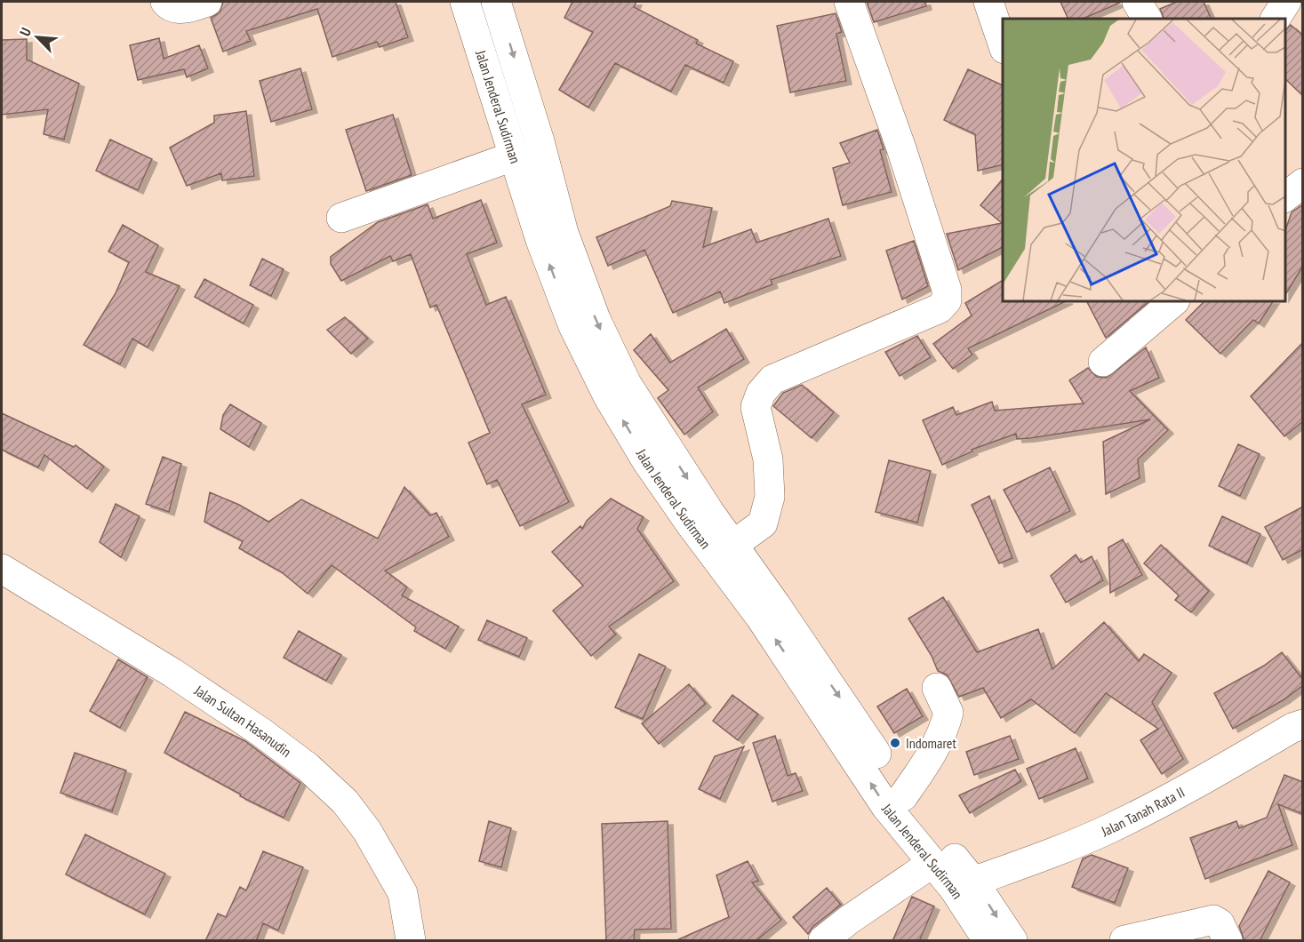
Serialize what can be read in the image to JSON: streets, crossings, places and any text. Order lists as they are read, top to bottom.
{
  "streets": {
    "main road": ["Jalan Jenderal Sudirman", "Jalan Sultan Hasanudin", "Jalan Tanah Rata II"]
  },
  "crossings": [
    ["Jalan Jenderal Sudirman", "Jalan Tanah Rata II"]
  ],
  "places": ["Indomaret"],
  "north": "top left"
}
